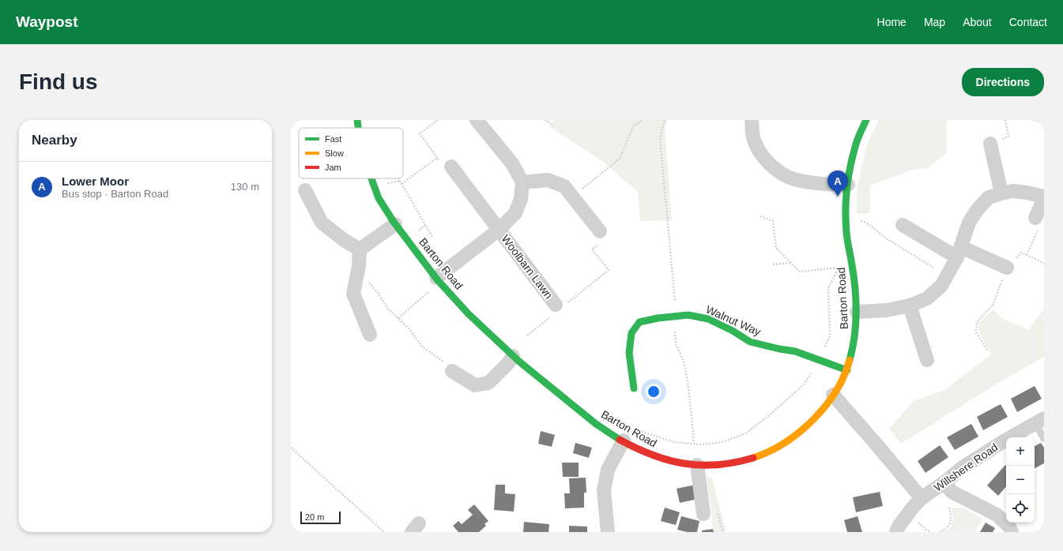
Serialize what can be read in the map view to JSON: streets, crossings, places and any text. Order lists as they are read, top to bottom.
{
  "streets": {
    "street": [
      "Barton Road",
      "Woolbarn Lawn",
      "Walnut Way",
      "Willshere Road"
    ]
  },
  "crossings": [
    ["Barton Road", "Woolbarn Lawn"],
    ["Barton Road", "Walnut Way"],
    ["Barton Road", "Willshere Road"]
  ],
  "legend": ["Fast", "Slow", "Jam"],
  "scale_bar": "20 m",
  "page": {
    "header": "Waypost",
    "nav": [
      "Home",
      "Map",
      "About",
      "Contact"
    ],
    "buttons": "Directions",
    "title": "Find us",
    "heading": "Nearby",
    "list": [
      {
        "mark": "A",
        "name": "Lower Moor",
        "note": "Bus stop · Barton Road",
        "value": "130 m"
      }
    ],
    "pins": "A",
    "map_buttons": ["+", "−"],
    "scale": "20 m"
  }
}
